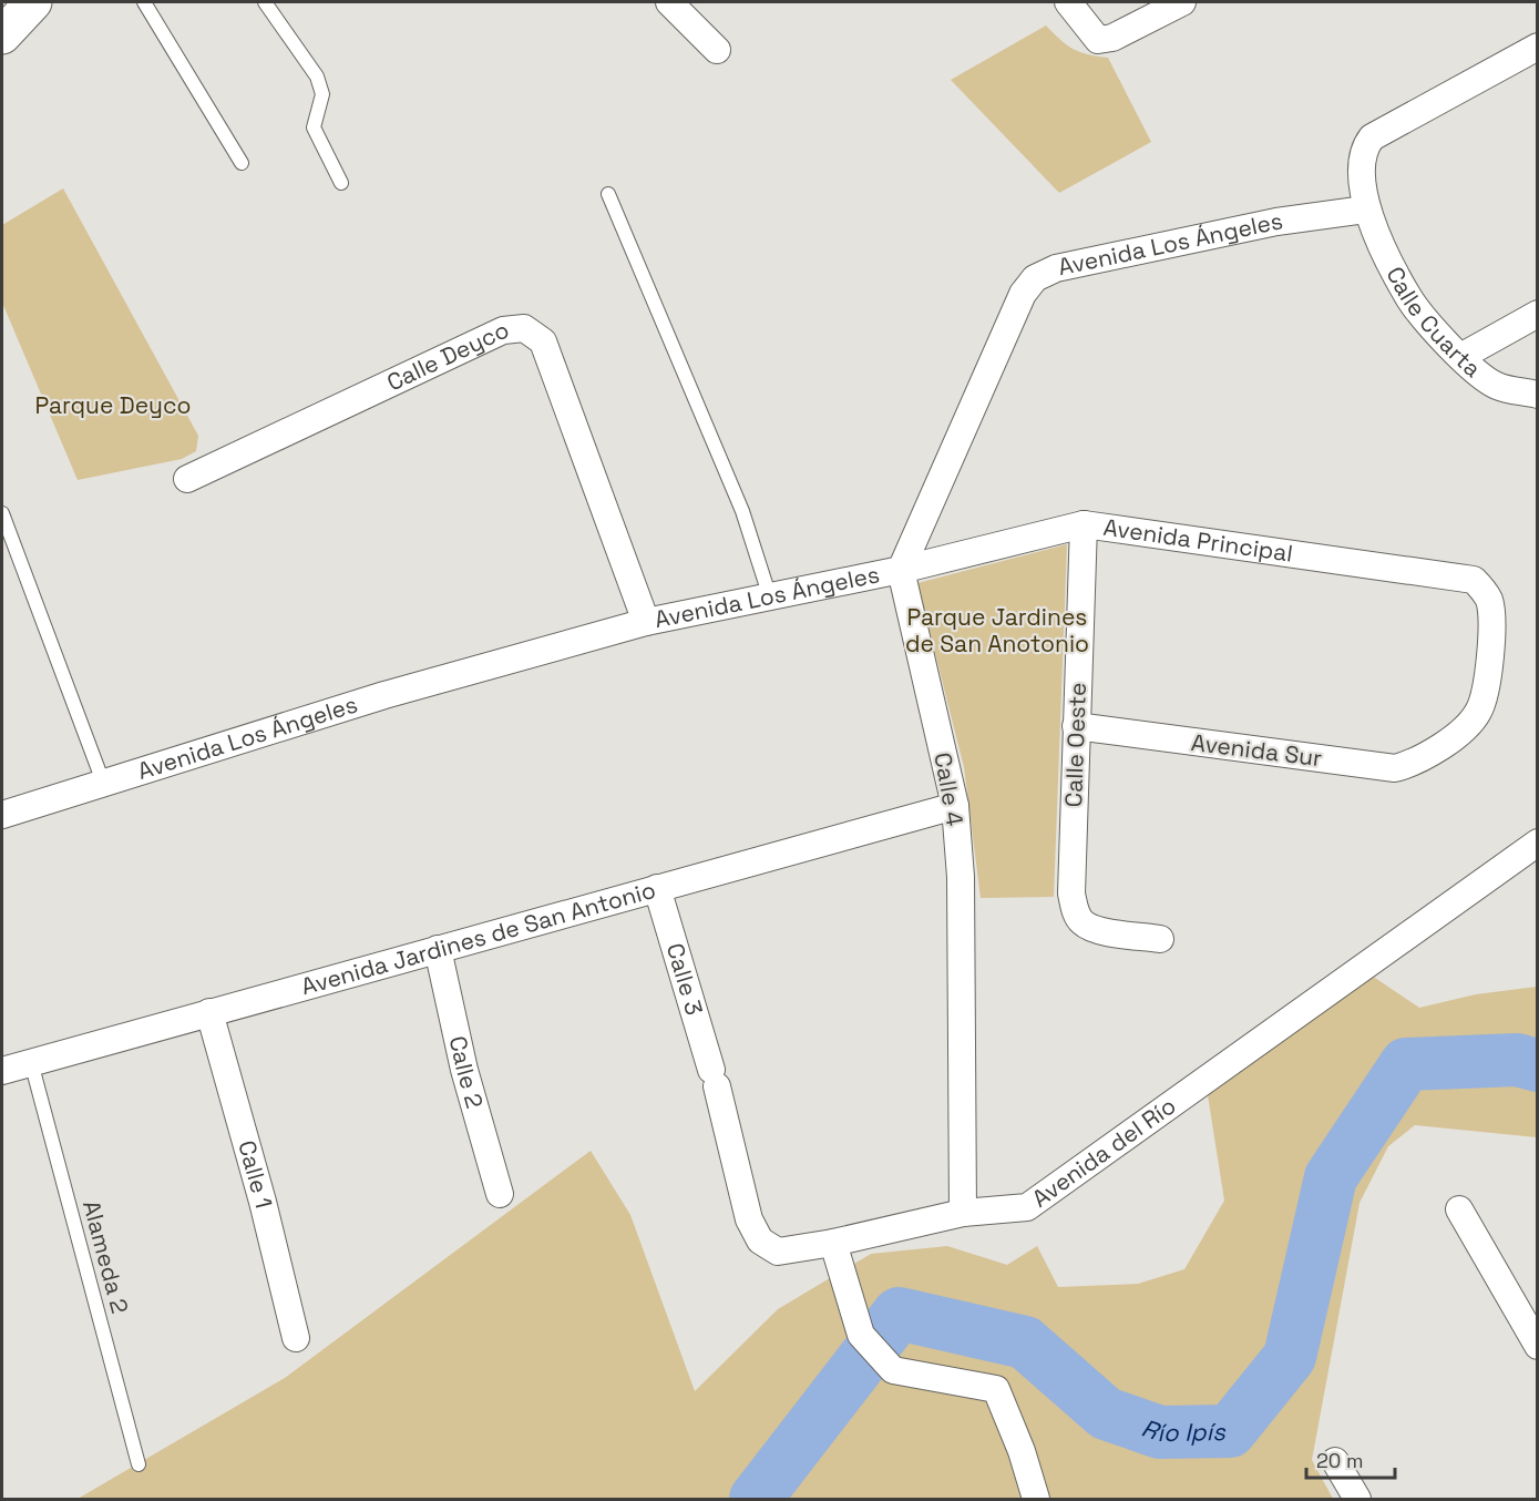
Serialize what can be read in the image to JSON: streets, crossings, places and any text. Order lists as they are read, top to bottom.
{
  "streets": {
    "street": [
      "Avenida Los Ángeles",
      "Calle Cuarta",
      "Calle Deyco",
      "Avenida Principal",
      "Calle Oeste",
      "Avenida Sur",
      "Calle 4",
      "Avenida Jardines de San Antonio",
      "Calle 3",
      "Calle 2",
      "Avenida del Río",
      "Calle 1"
    ],
    "lane": ["Alameda 2"]
  },
  "crossings": [
    ["Avenida Los Ángeles", "Calle Cuarta"],
    ["Avenida Los Ángeles", "Calle Deyco"],
    ["Avenida Los Ángeles", "Avenida Principal"],
    ["Avenida Los Ángeles", "Calle 4"],
    ["Avenida Principal", "Calle Oeste"],
    ["Avenida Principal", "Avenida Sur"],
    ["Avenida Principal", "Calle 4"],
    ["Calle Oeste", "Avenida Sur"],
    ["Calle 4", "Avenida Jardines de San Antonio"],
    ["Calle 4", "Avenida del Río"],
    ["Avenida Jardines de San Antonio", "Calle 3"],
    ["Avenida Jardines de San Antonio", "Calle 2"],
    ["Avenida Jardines de San Antonio", "Calle 1"],
    ["Avenida Jardines de San Antonio", "Alameda 2"],
    ["Calle 3", "Avenida del Río"]
  ],
  "water": ["Río Ipís"],
  "parks": ["Parque Deyco", "Parque Jardines de San Anotonio"],
  "scale_bar": "20 m"
}
